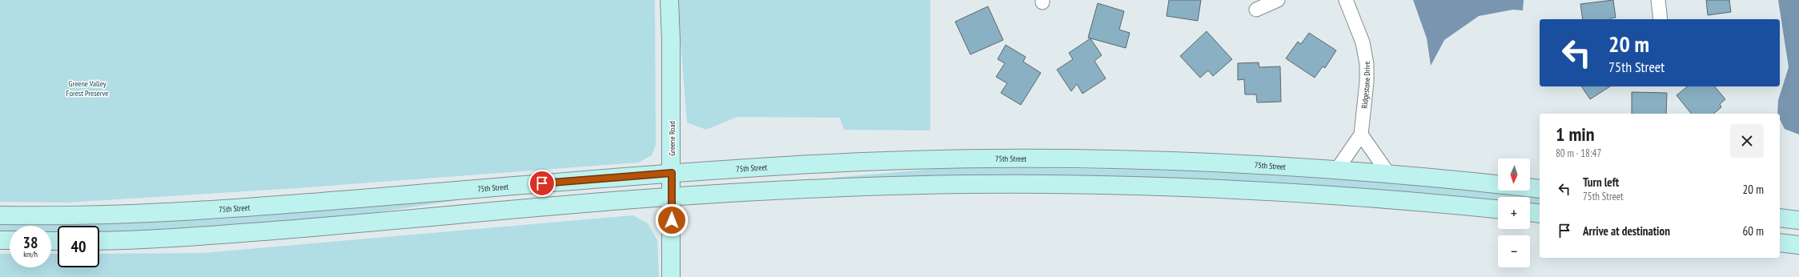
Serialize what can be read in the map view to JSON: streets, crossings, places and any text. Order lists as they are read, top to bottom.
{
  "streets": {
    "main road": ["Greene Road", "75th Street"],
    "street": ["Ridgestone Drive"]
  },
  "crossings": [
    ["Greene Road", "75th Street"]
  ],
  "parks": ["Greene Valley Forest Preserve"],
  "north": "bottom",
  "page": {
    "turn": ["20 m", "75th Street"],
    "heading": ["1 min", "80 m · 18:47"],
    "map_buttons": ["+", "−"],
    "list": [
      {
        "name": "Turn left",
        "note": "75th Street",
        "value": "20 m"
      },
      {
        "name": "Arrive at destination",
        "value": "60 m"
      }
    ],
    "speed": "38 km/h",
    "limit": "40"
  }
}
